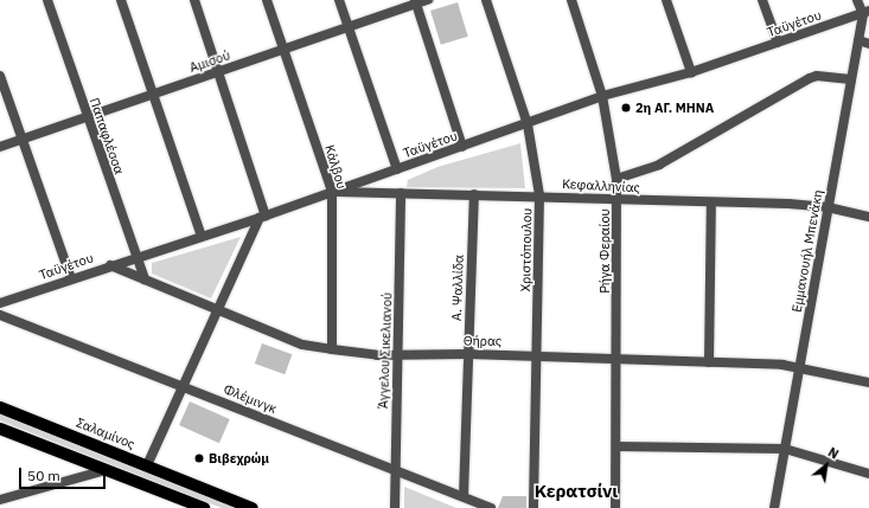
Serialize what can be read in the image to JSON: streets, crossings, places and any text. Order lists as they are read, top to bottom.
{
  "streets": {
    "main road": ["Σαλαμίνος"],
    "street": [
      "Ταϋγέτου",
      "Αμισού",
      "Παπαφλέσσα",
      "Κάλβου",
      "Κεφαλληνίας",
      "Χριστόπουλου",
      "Ρήγα Φεραίου",
      "Εμμανουήλ Μπενάκη",
      "Α. Ψαλλίδα",
      "Θήρας",
      "Άγγελου Σικελιανού",
      "Φλέμινγκ"
    ]
  },
  "crossings": [
    ["Ταϋγέτου", "Παπαφλέσσα"],
    ["Ταϋγέτου", "Κάλβου"],
    ["Ταϋγέτου", "Κεφαλληνίας"],
    ["Ταϋγέτου", "Χριστόπουλου"],
    ["Ταϋγέτου", "Ρήγα Φεραίου"],
    ["Ταϋγέτου", "Εμμανουήλ Μπενάκη"],
    ["Ταϋγέτου", "Θήρας"],
    ["Αμισού", "Παπαφλέσσα"],
    ["Αμισού", "Κάλβου"],
    ["Παπαφλέσσα", "Θήρας"],
    ["Κάλβου", "Κεφαλληνίας"],
    ["Κάλβου", "Θήρας"],
    ["Κεφαλληνίας", "Χριστόπουλου"],
    ["Κεφαλληνίας", "Ρήγα Φεραίου"],
    ["Κεφαλληνίας", "Εμμανουήλ Μπενάκη"],
    ["Κεφαλληνίας", "Α. Ψαλλίδα"],
    ["Κεφαλληνίας", "Άγγελου Σικελιανού"],
    ["Χριστόπουλου", "Θήρας"],
    ["Ρήγα Φεραίου", "Θήρας"],
    ["Εμμανουήλ Μπενάκη", "Θήρας"],
    ["Α. Ψαλλίδα", "Θήρας"],
    ["Α. Ψαλλίδα", "Φλέμινγκ"],
    ["Θήρας", "Άγγελου Σικελιανού"],
    ["Άγγελου Σικελιανού", "Φλέμινγκ"]
  ],
  "districts": ["Κερατσίνι"],
  "places": ["2η ΑΓ. ΜΗΝΑ", "Βιβεχρώμ"],
  "scale_bar": "50 m",
  "north": "top right"
}
